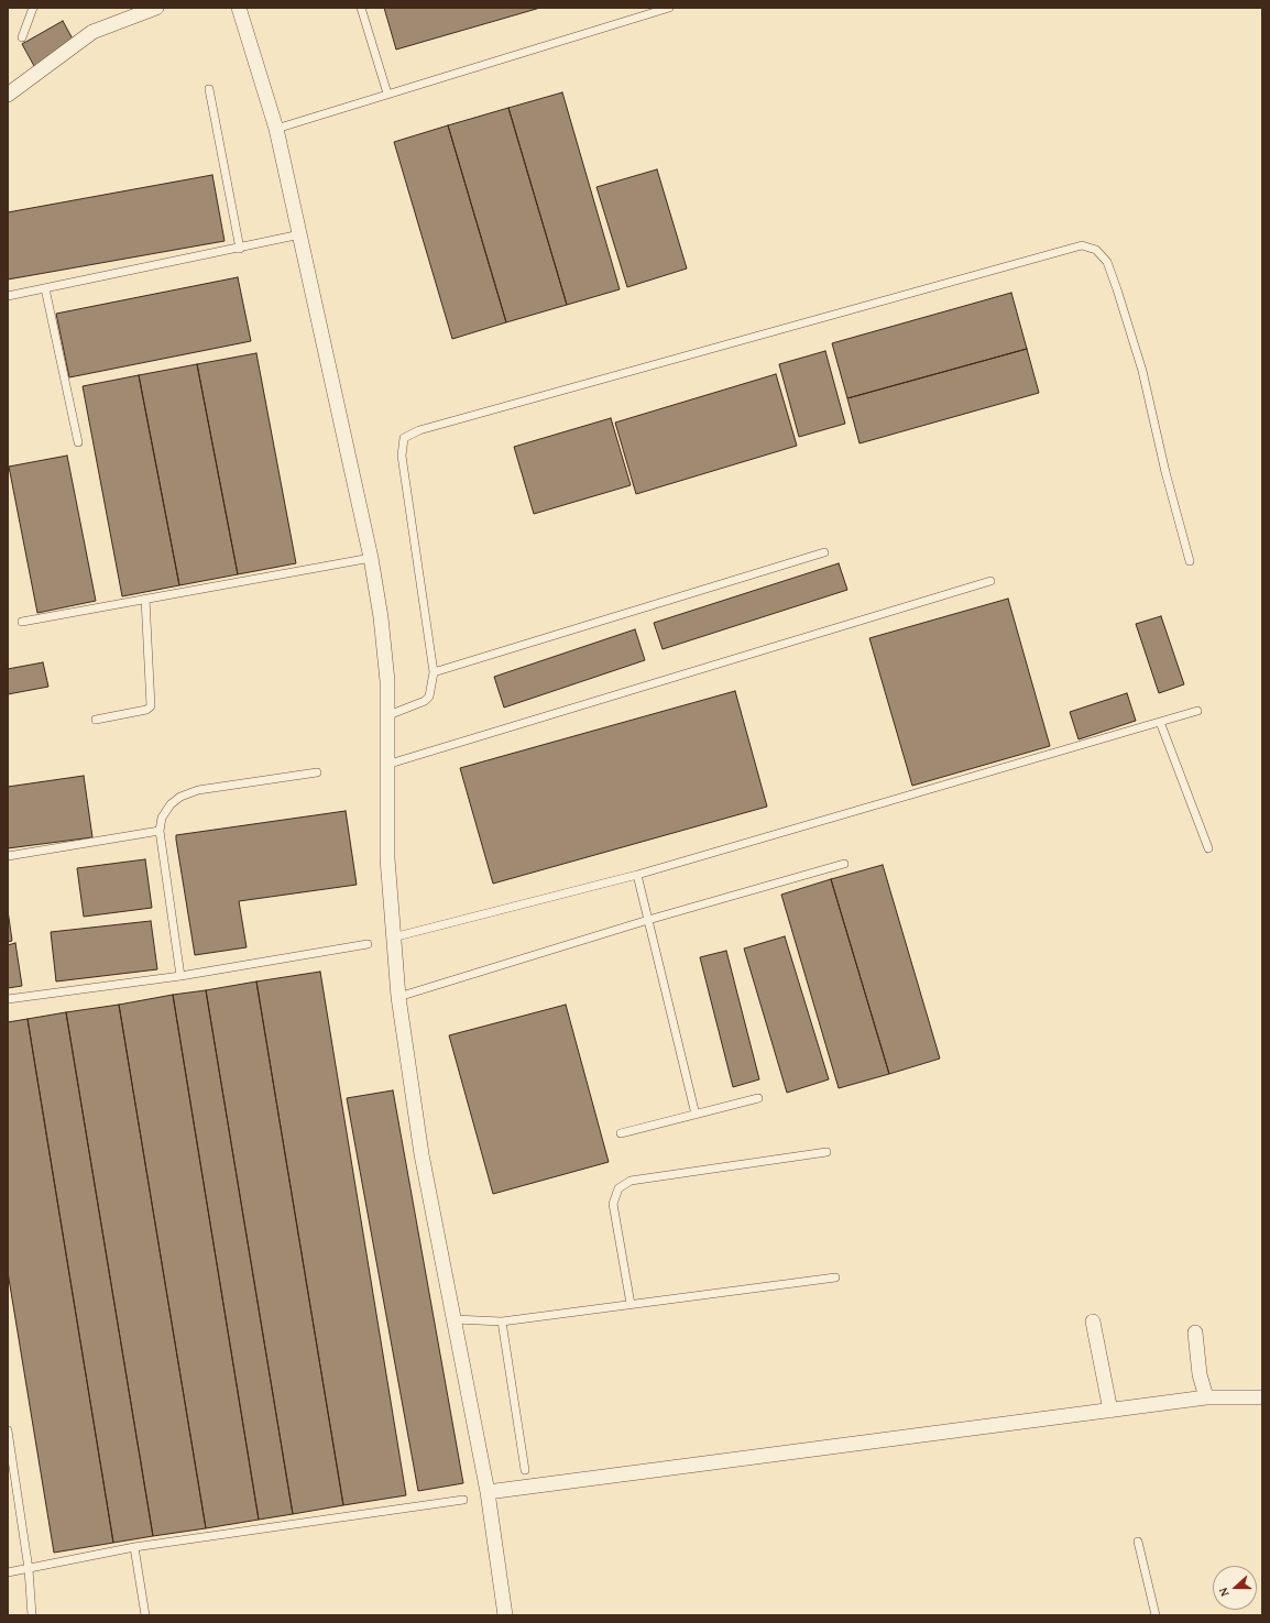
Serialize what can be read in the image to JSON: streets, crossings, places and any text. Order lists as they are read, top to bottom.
{
  "north": "left"
}
